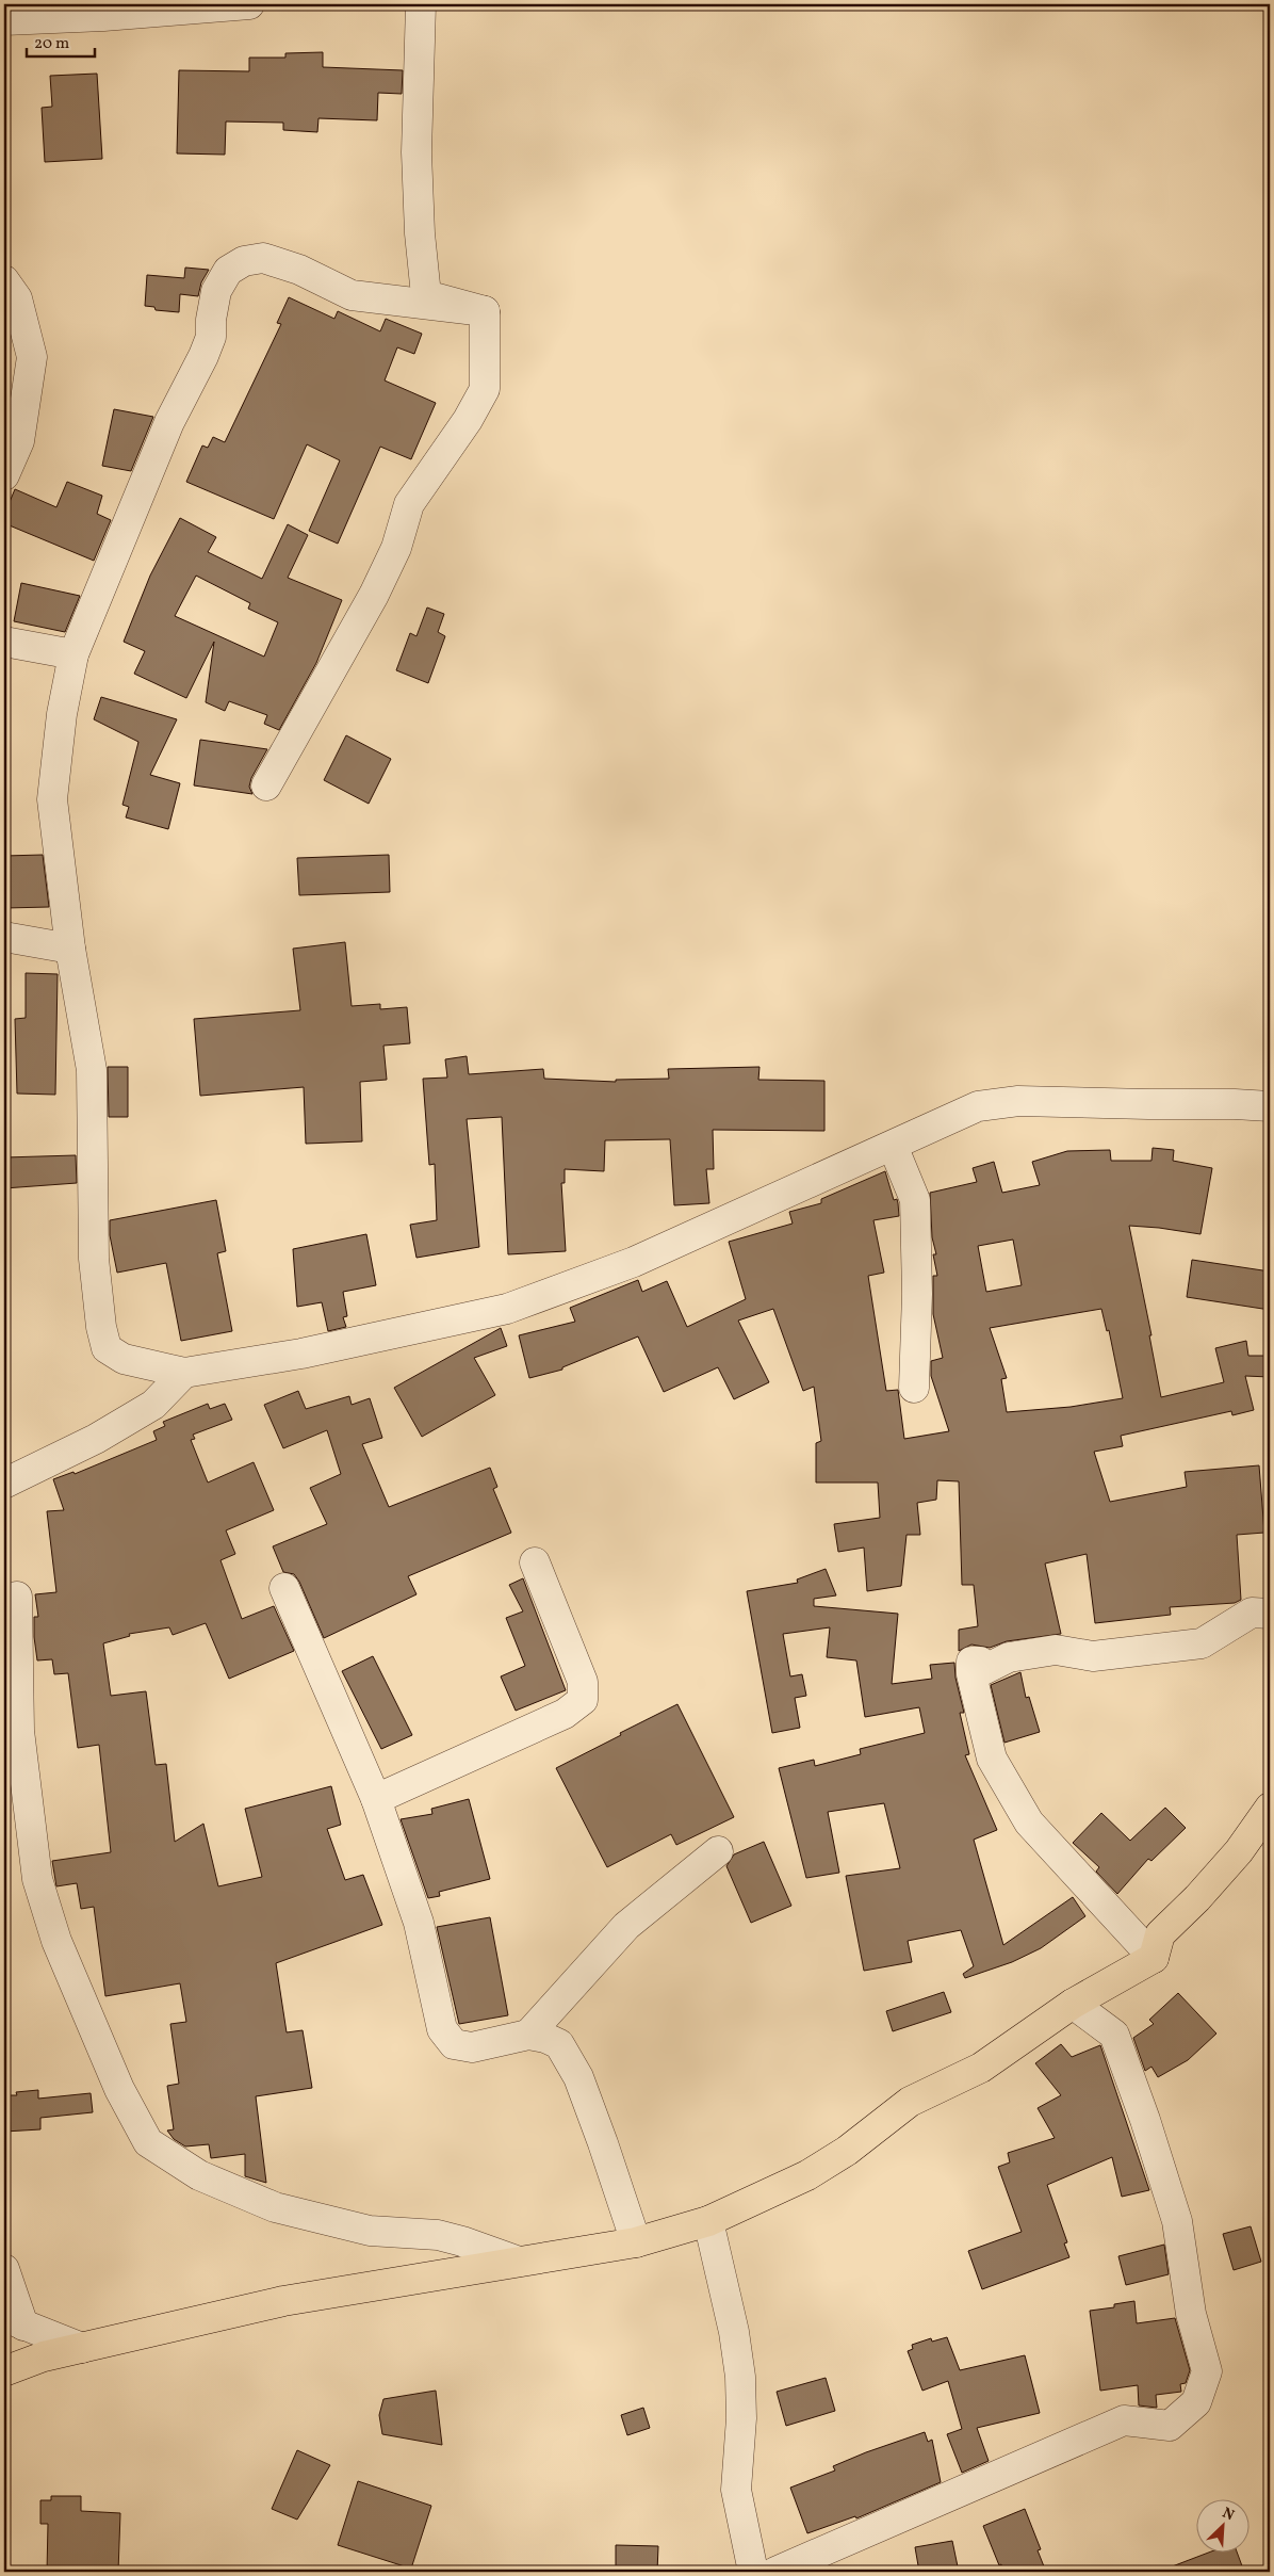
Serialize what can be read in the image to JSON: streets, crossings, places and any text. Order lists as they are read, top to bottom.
{
  "scale_bar": "20 m",
  "north": "top right"
}
